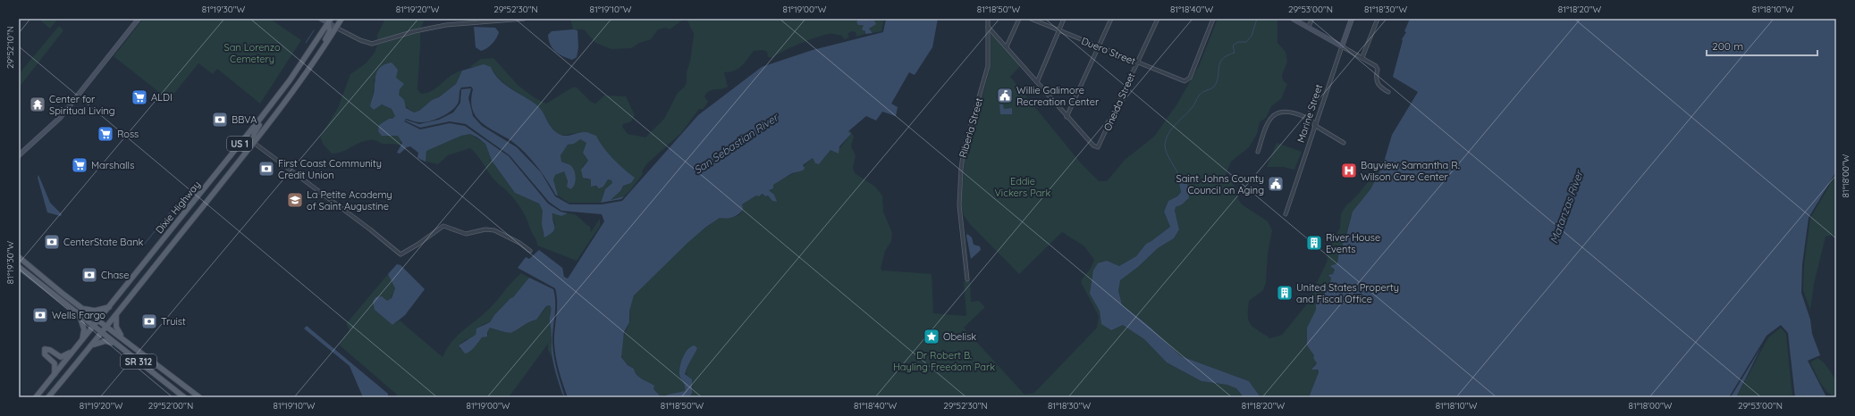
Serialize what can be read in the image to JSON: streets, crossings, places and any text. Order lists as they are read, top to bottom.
{
  "streets": {
    "main road": [
      "Marine Street",
      "US 1",
      "Dixie Highway",
      "SR 312"
    ],
    "street": ["Duero Street", "Oneida Street", "Riberia Street"]
  },
  "crossings": [
    ["Duero Street", "Oneida Street"],
    ["US 1", "Dixie Highway"],
    ["Dixie Highway", "SR 312"]
  ],
  "water": ["San Sebastian River", "Matanzas River"],
  "parks": ["San Lorenzo Cemetery", "Eddie Vickers Park", "Dr Robert B. Hayling Freedom Park"],
  "places": {
    "public building": ["Willie Galimore Recreation Center", "Saint Johns County Council on Aging"],
    "supermarket": ["ALDI", "Ross", "Marshalls"],
    "temple": ["Center for Spiritual Living"],
    "bank": [
      "BBVA",
      "First Coast Community Credit Union",
      "CenterState Bank",
      "Chase",
      "Wells Fargo",
      "Truist"
    ],
    "hospital": ["Bayview Samantha R. Wilson Care Center"],
    "school or university": ["La Petite Academy of Saint Augustine"],
    "building": ["River House Events", "United States Property and Fiscal Office"],
    "place": ["Obelisk"]
  },
  "scale_bar": "200 m",
  "coordinates": [
    "81°19'30\"W",
    "81°19'20\"W",
    "29°52'30\"N",
    "81°19'10\"W",
    "81°19'00\"W",
    "81°18'50\"W",
    "81°18'40\"W",
    "29°53'00\"N",
    "81°18'30\"W",
    "81°18'20\"W",
    "81°18'10\"W",
    "29°52'10\"N",
    "81°18'00\"W",
    "29°52'00\"N"
  ]
}
